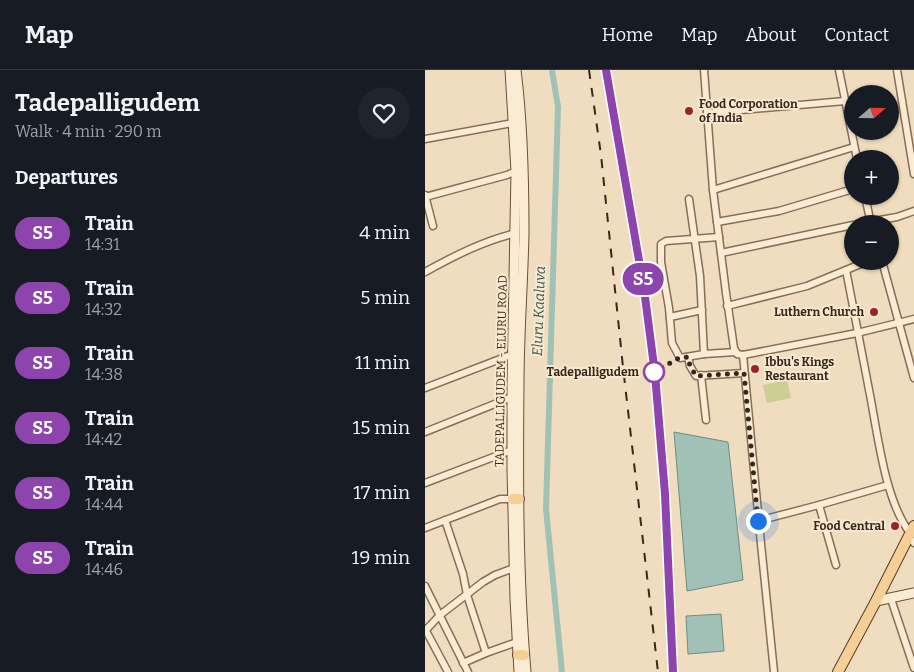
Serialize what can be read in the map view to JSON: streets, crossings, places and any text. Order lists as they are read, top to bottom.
{
  "streets": {
    "main road": ["TADEPALLIGUDEM - ELURU ROAD"]
  },
  "water": ["Eluru Kaaluva"],
  "places": [
    "Food Corporation of India",
    "Luthern Church",
    "Ibbu's Kings Restaurant",
    "Tadepalligudem",
    "Food Central"
  ],
  "north": "right",
  "page": {
    "header": "Map",
    "nav": [
      "Home",
      "Map",
      "About",
      "Contact"
    ],
    "heading": [
      ["Tadepalligudem", "Walk · 4 min · 290 m"],
      "Departures"
    ],
    "on_map": "S5",
    "map_buttons": ["+", "−"],
    "list": [
      {
        "mark": "S5",
        "name": "Train",
        "note": "14:31",
        "value": "4 min"
      },
      {
        "mark": "S5",
        "name": "Train",
        "note": "14:32",
        "value": "5 min"
      },
      {
        "mark": "S5",
        "name": "Train",
        "note": "14:38",
        "value": "11 min"
      },
      {
        "mark": "S5",
        "name": "Train",
        "note": "14:42",
        "value": "15 min"
      },
      {
        "mark": "S5",
        "name": "Train",
        "note": "14:44",
        "value": "17 min"
      },
      {
        "mark": "S5",
        "name": "Train",
        "note": "14:46",
        "value": "19 min"
      }
    ]
  }
}
